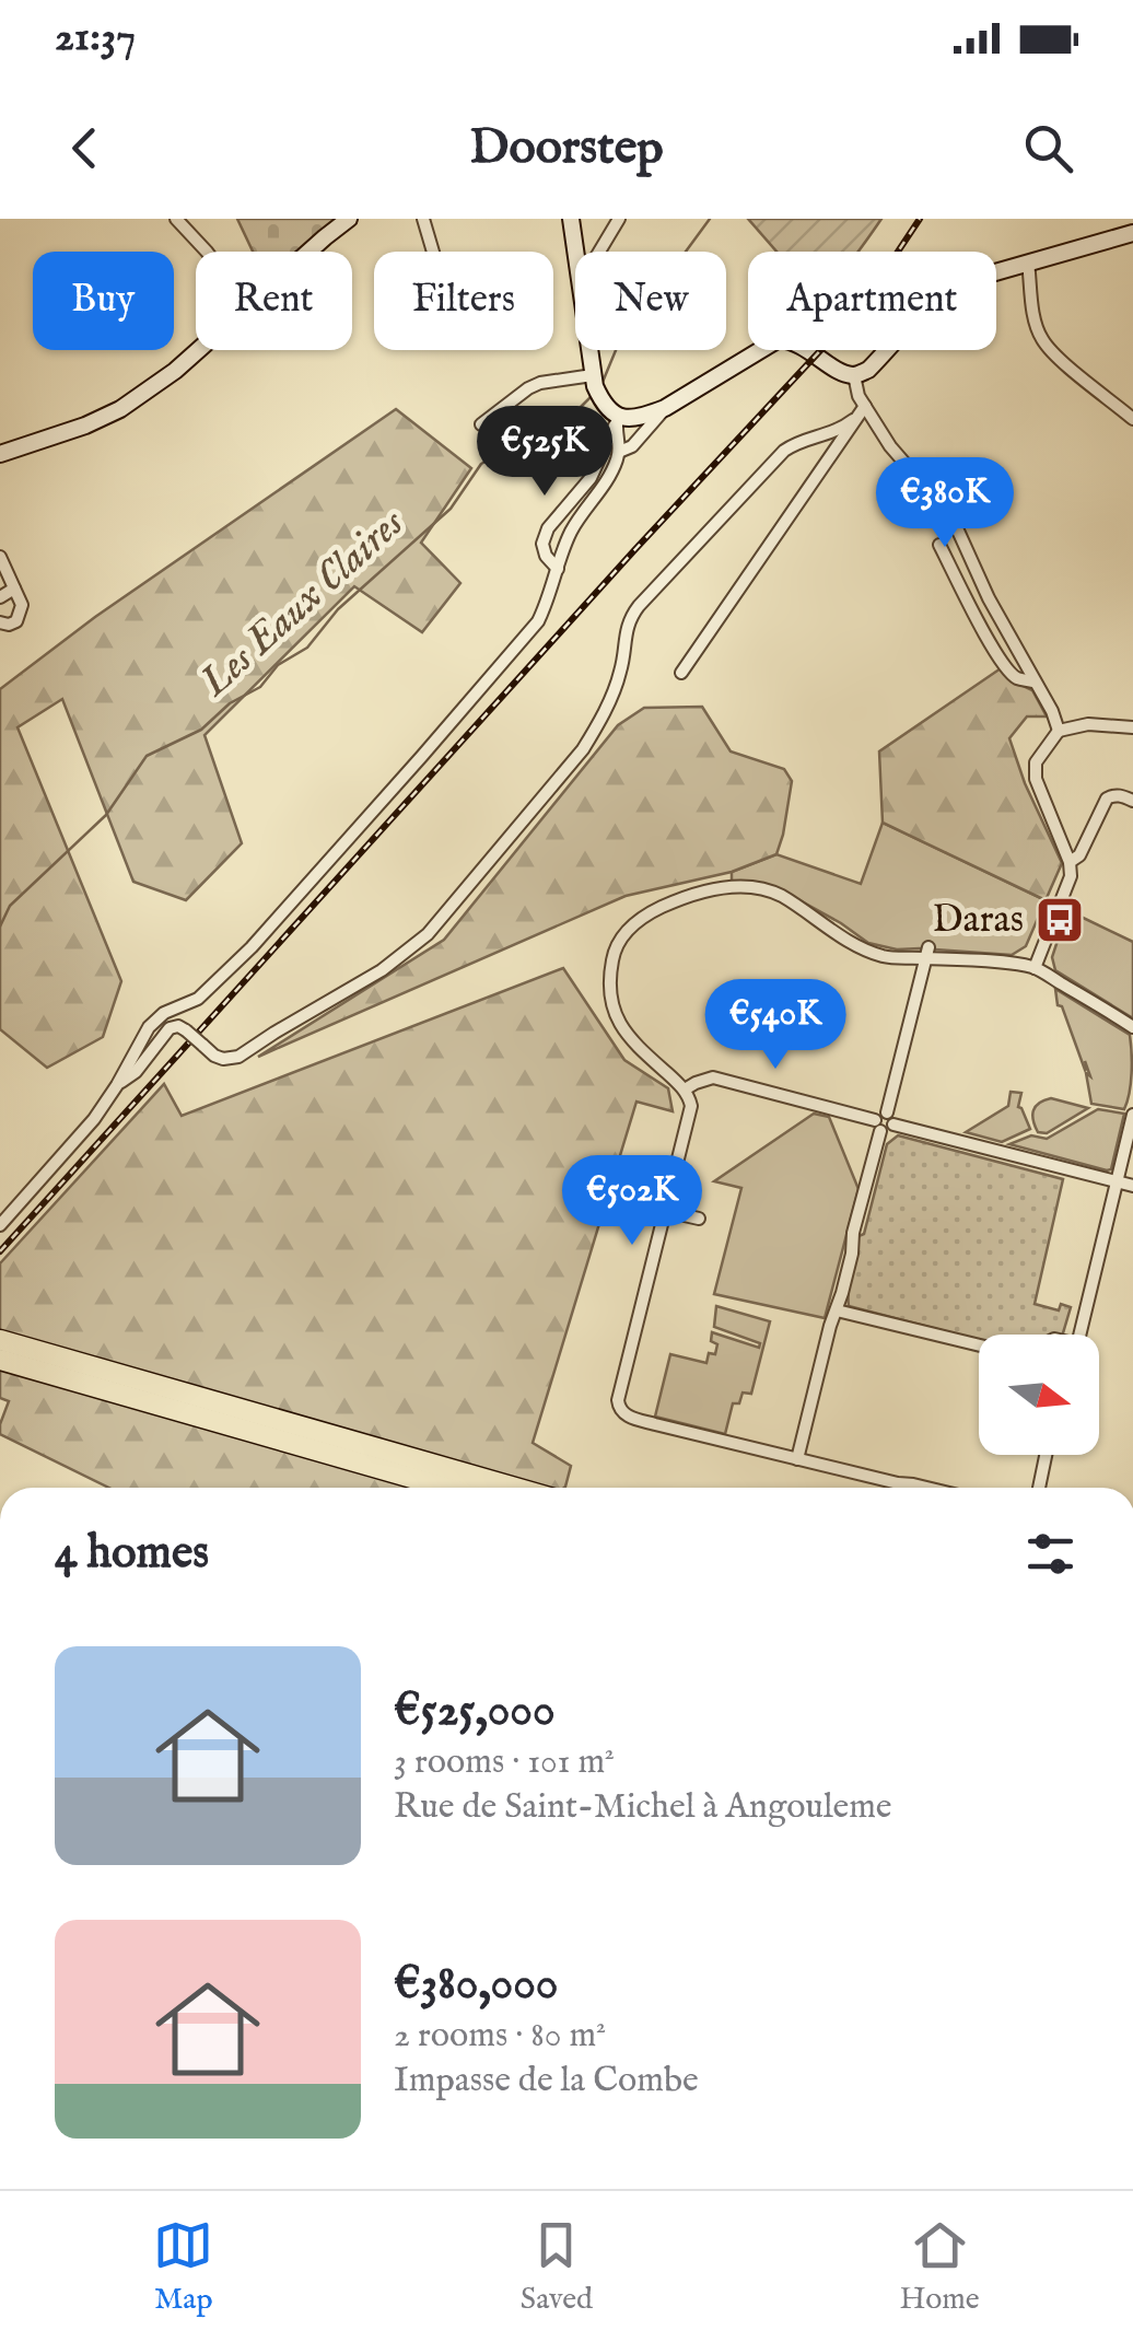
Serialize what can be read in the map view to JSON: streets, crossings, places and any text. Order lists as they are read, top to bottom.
{
  "water": ["Les Eaux Claires"],
  "places": {
    "bus stop": ["Daras"]
  },
  "north": "right",
  "page": {
    "status": "21:37",
    "header": "Doorstep",
    "chip": [
      "Buy",
      "Rent",
      "Filters",
      "New",
      "Apartment"
    ],
    "price": [
      "€525K",
      "€380K",
      "€540K",
      "€502K"
    ],
    "heading": "4 homes",
    "list": [
      {
        "name": "€525,000",
        "note": "3 rooms · 101 m² · Rue de Saint-Michel à Angouleme"
      },
      {
        "name": "€380,000",
        "note": "2 rooms · 80 m² · Impasse de la Combe"
      }
    ],
    "tabs": ["Map", "Saved", "Home"]
  }
}
